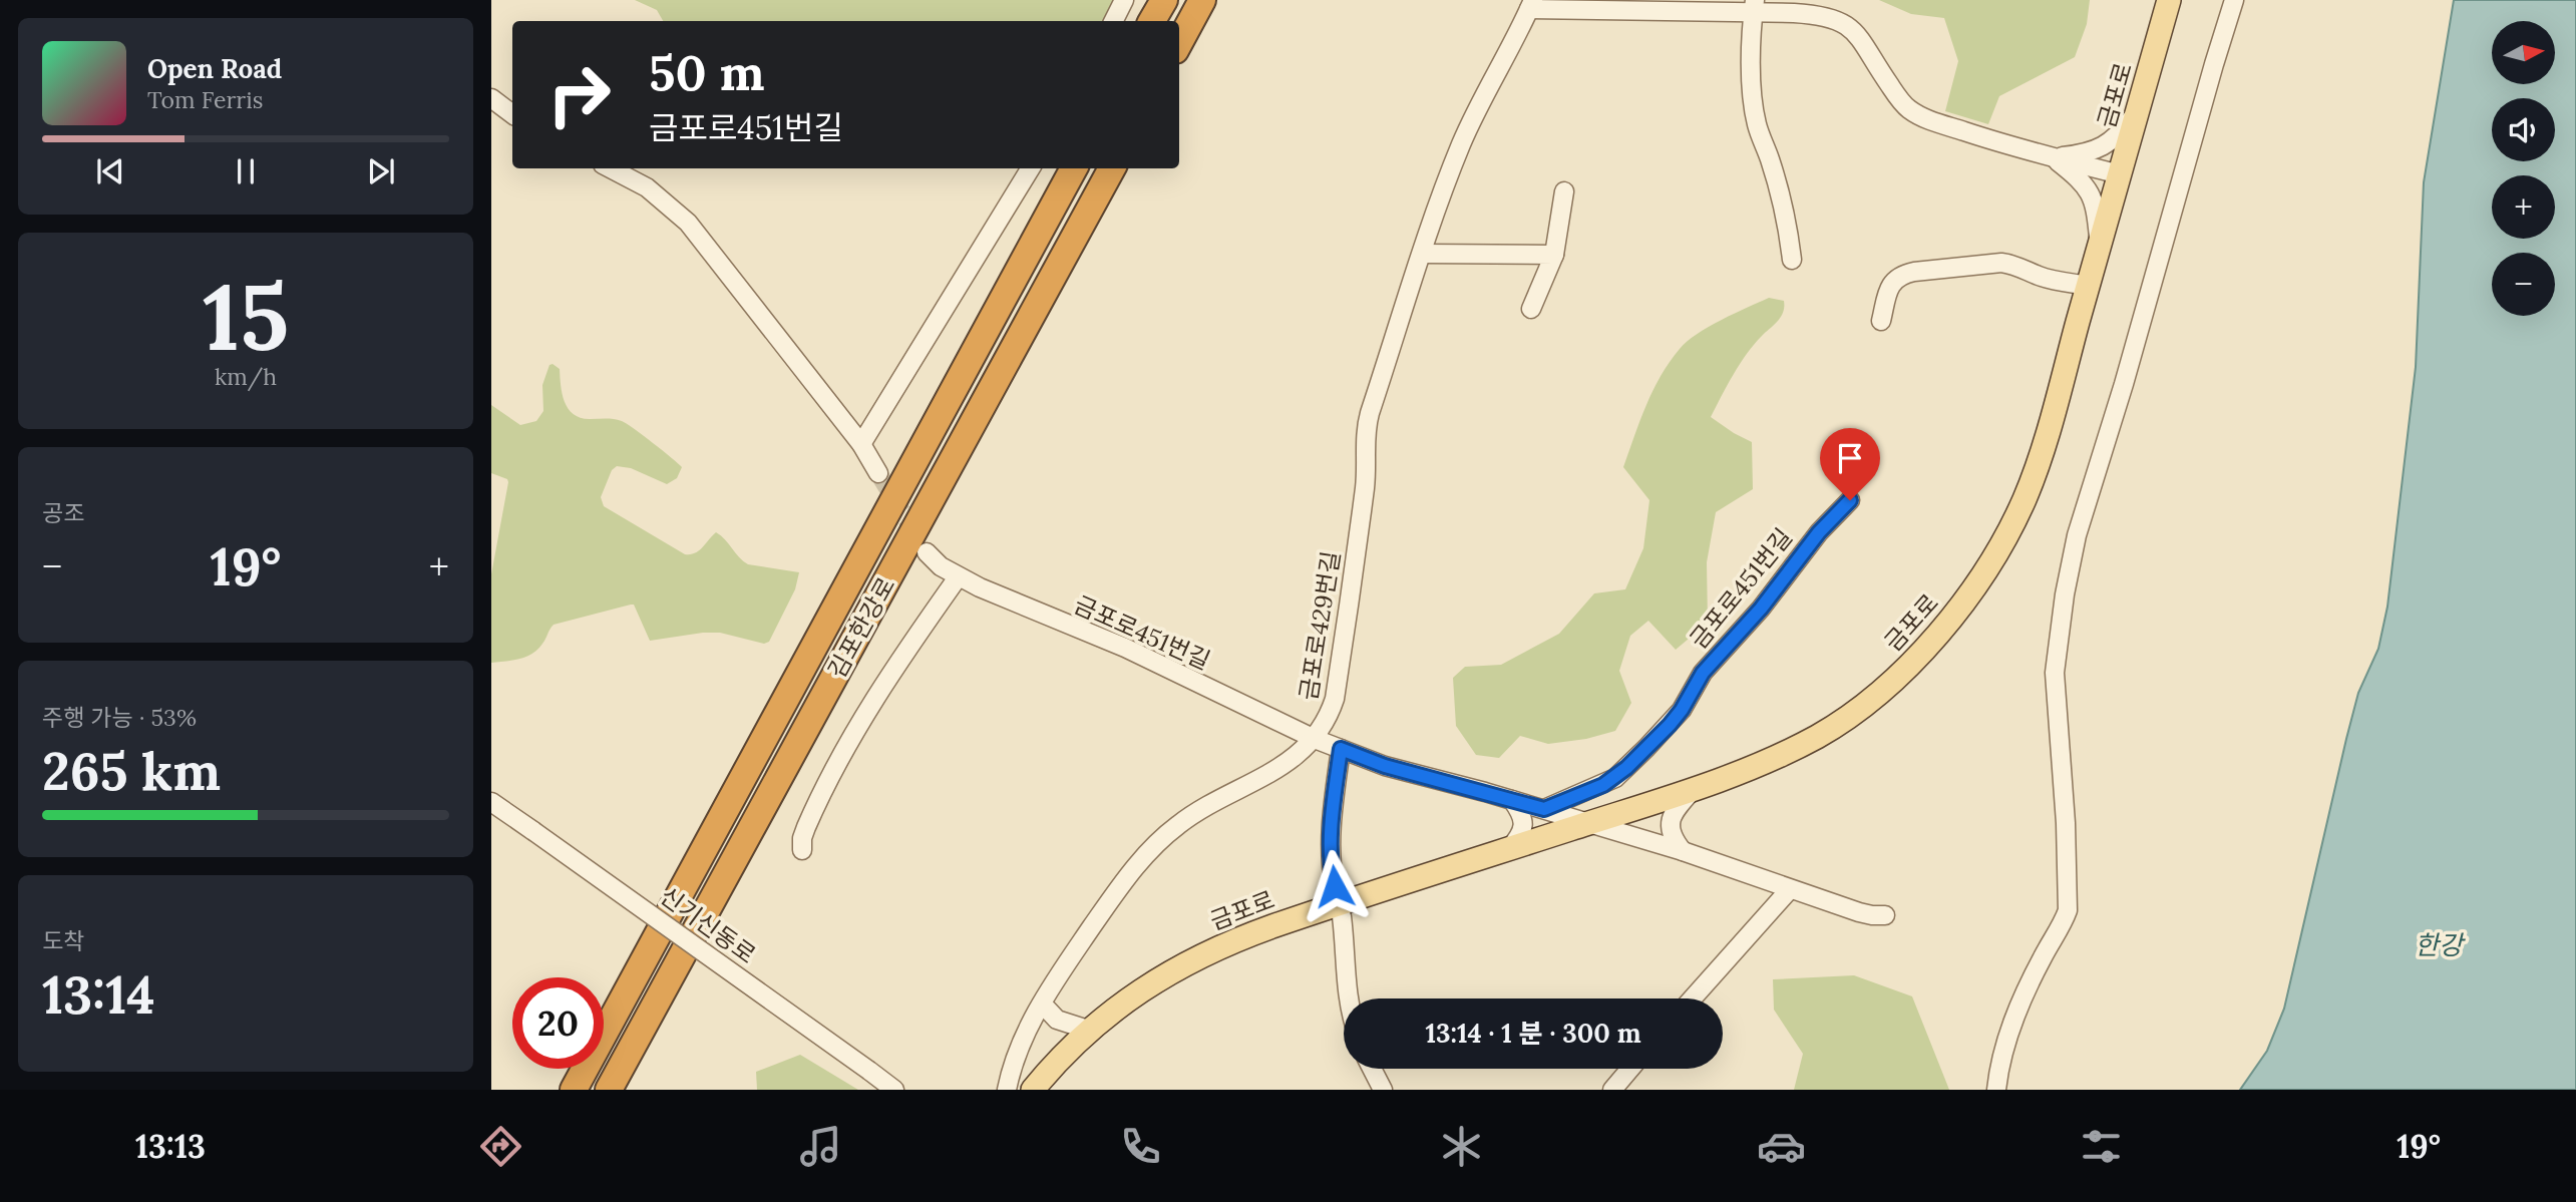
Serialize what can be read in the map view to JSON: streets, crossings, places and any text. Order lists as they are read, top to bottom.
{
  "streets": {
    "highway": ["김포한강로"],
    "main road": ["금포로"],
    "street": ["금포로451번길", "금포로429번길", "신기신동로"]
  },
  "crossings": [
    ["금포로", "금포로451번길"],
    ["금포로451번길", "금포로429번길"]
  ],
  "water": ["한강"],
  "north": "right",
  "page": {
    "map_buttons": ["+", "−"],
    "turn": ["50 m", "금포로451번길"],
    "song": ["Open Road", "Tom Ferris"],
    "tile": [
      ["15", "km/h"],
      "공조",
      ["주행 가능 · 53%", "265 km"],
      ["도착", "13:14"]
    ],
    "heat": ["−", "19°", "+"],
    "limit": "20",
    "trip": "13:14 · 1 분 · 300 m",
    "tabs": ["13:13", "19°"]
  }
}
